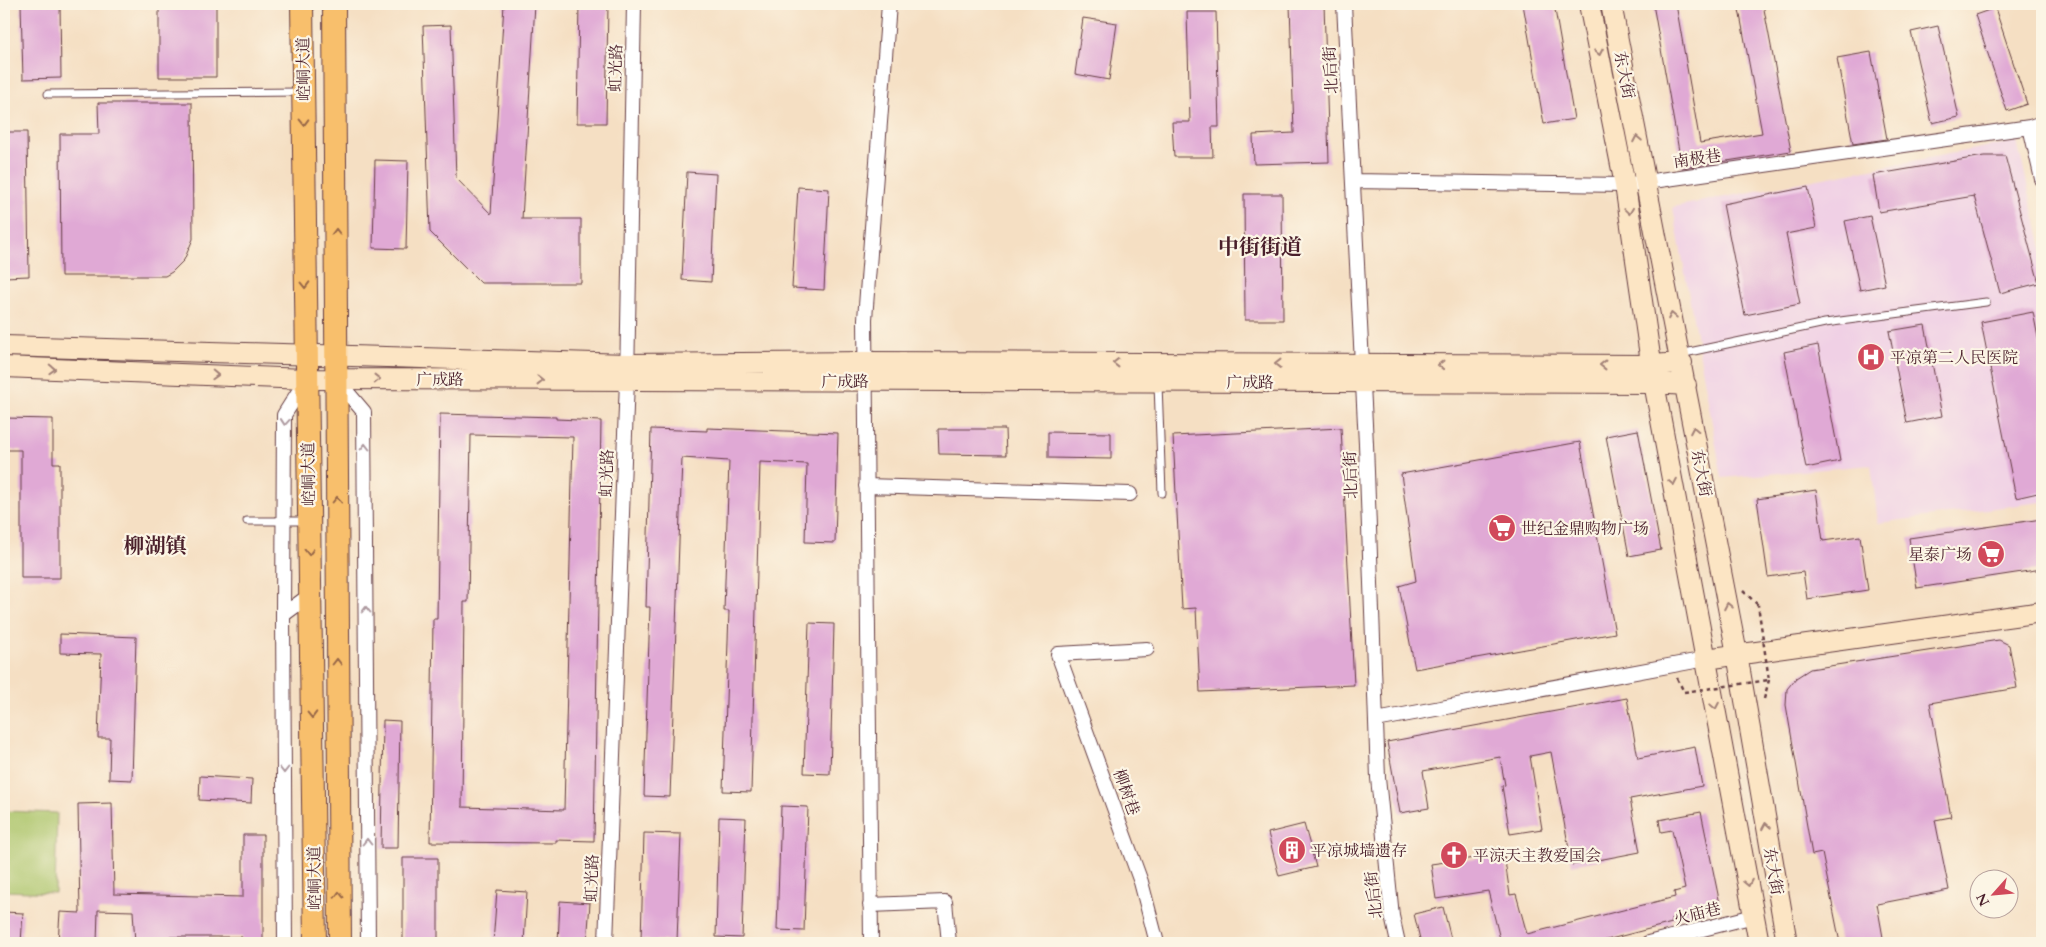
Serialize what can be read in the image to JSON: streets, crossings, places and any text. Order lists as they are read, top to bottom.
{
  "streets": {
    "main road": ["崆峒大道", "东大街", "广成路"],
    "street": [
      "虹光路",
      "北后街",
      "南极巷",
      "柳树巷",
      "火庙巷"
    ]
  },
  "crossings": [
    ["虹光路", "广成路"],
    ["崆峒大道", "广成路"],
    ["北后街", "南极巷"],
    ["北后街", "广成路"],
    ["东大街", "南极巷"],
    ["东大街", "广成路"],
    ["东大街", "火庙巷"]
  ],
  "districts": ["中街街道", "柳湖镇"],
  "places": {
    "hospital": ["平凉第二人民医院"],
    "supermarket": ["世纪金鼎购物广场", "星泰广场"],
    "building": ["平凉城墙遗存"],
    "church": ["平涼天主教爱国会"]
  },
  "north": "bottom left"
}
